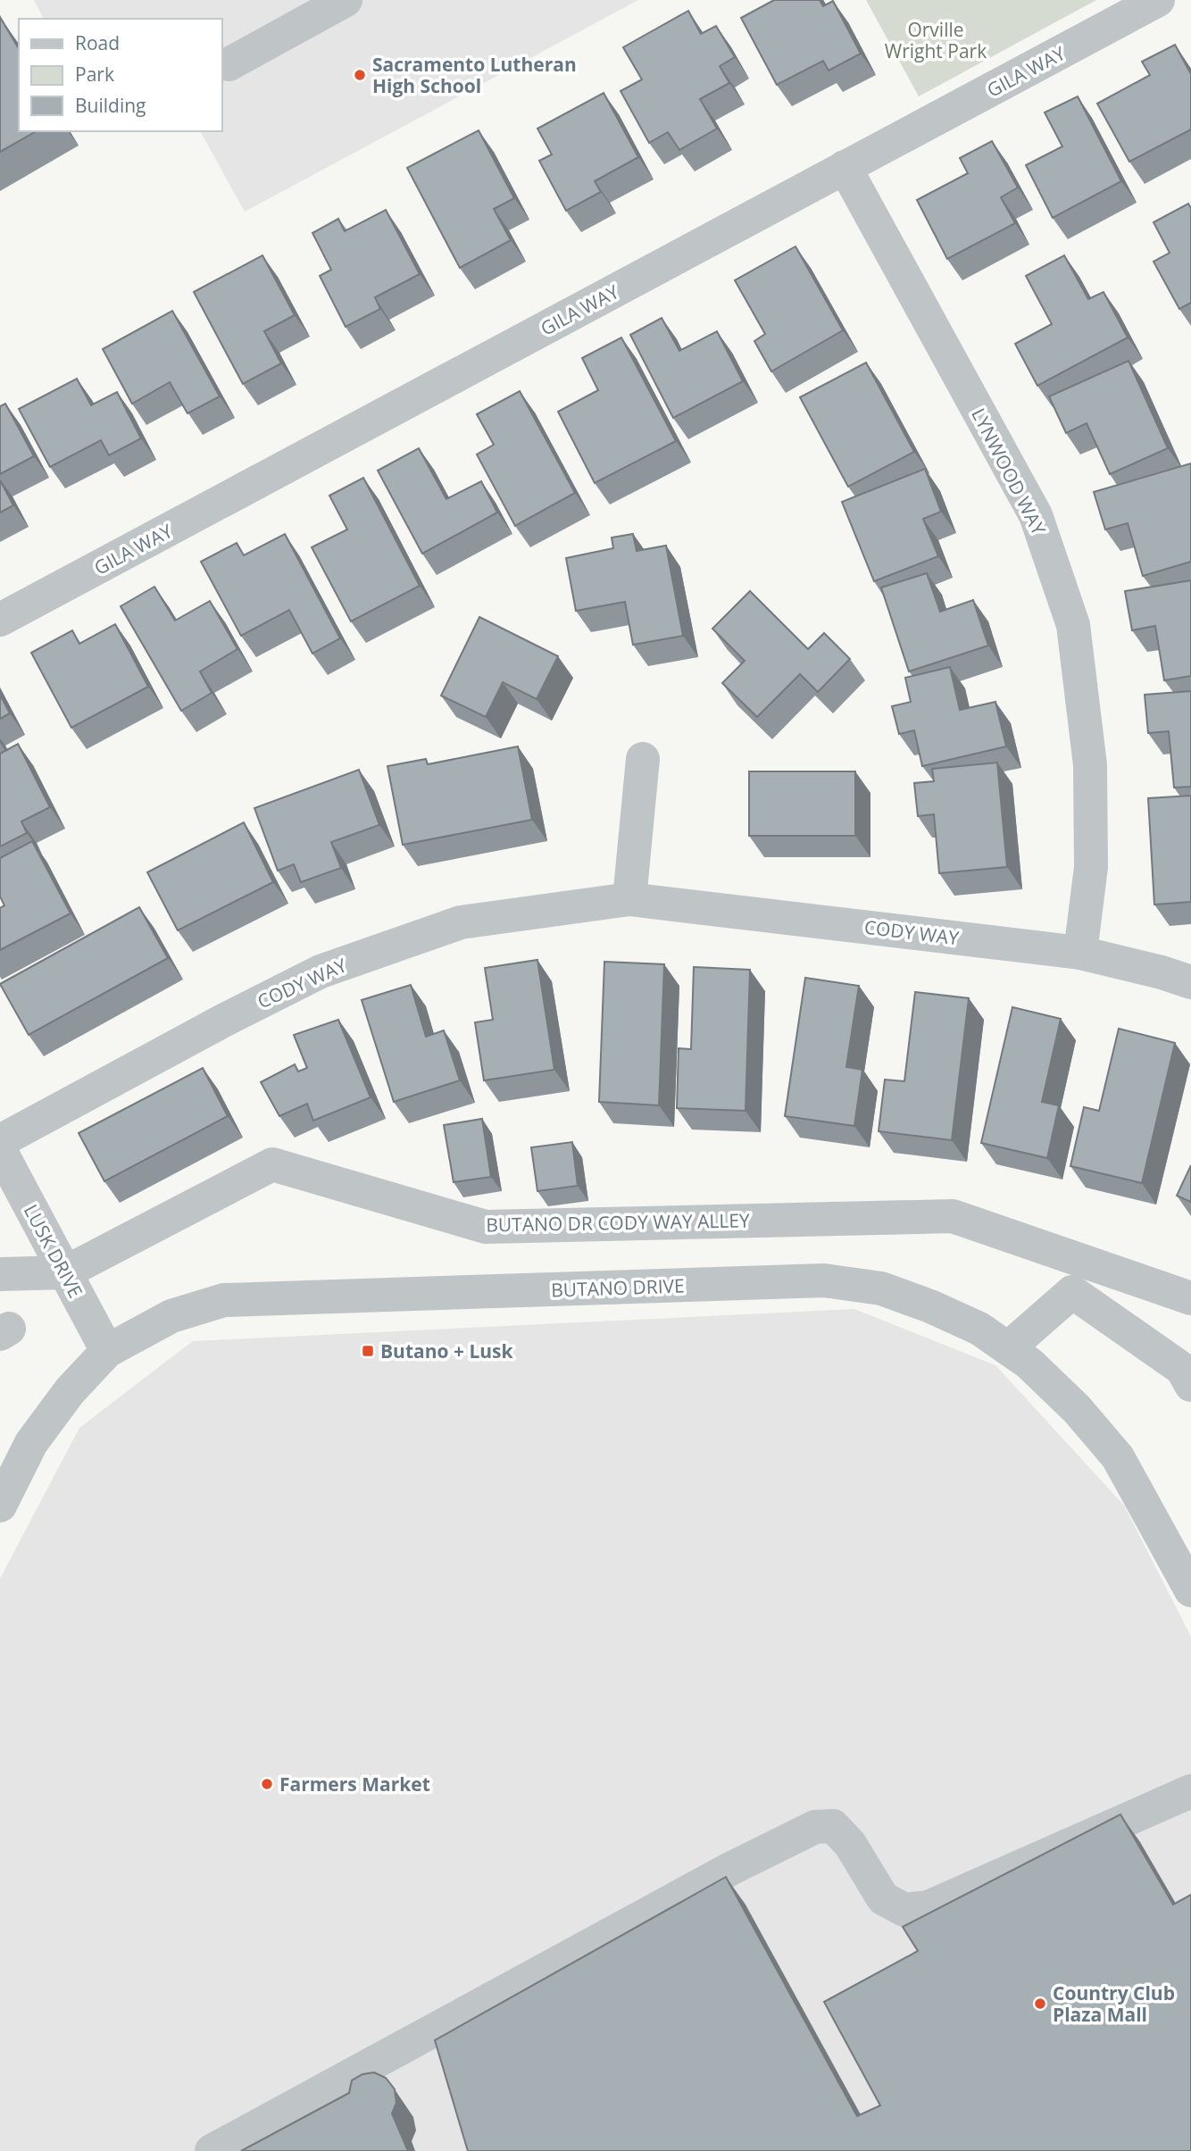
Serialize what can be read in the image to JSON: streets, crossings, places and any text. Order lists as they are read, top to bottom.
{
  "streets": {
    "street": [
      "GILA WAY",
      "LYNWOOD WAY",
      "CODY WAY",
      "BUTANO DR CODY WAY ALLEY",
      "LUSK DRIVE",
      "BUTANO DRIVE"
    ]
  },
  "crossings": [
    ["GILA WAY", "LYNWOOD WAY"],
    ["LYNWOOD WAY", "CODY WAY"],
    ["BUTANO DR CODY WAY ALLEY", "LUSK DRIVE"],
    ["LUSK DRIVE", "BUTANO DRIVE"]
  ],
  "parks": ["Orville Wright Park"],
  "places": {
    "other": ["Sacramento Lutheran High School", "Farmers Market", "Country Club Plaza Mall"],
    "transit": ["Butano + Lusk"]
  },
  "legend": ["Road", "Park", "Building"]
}
